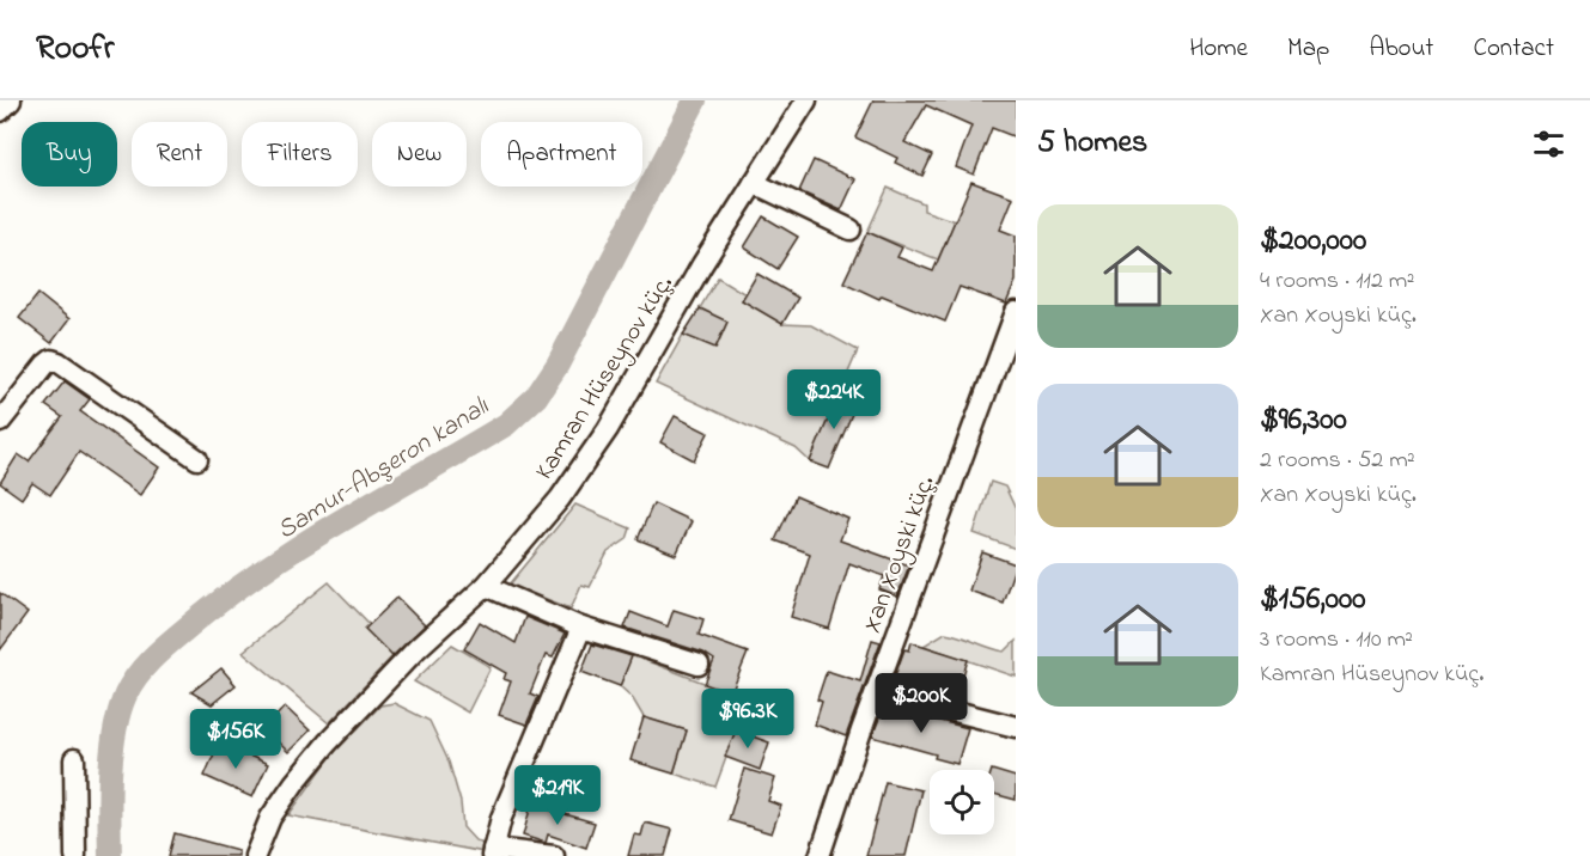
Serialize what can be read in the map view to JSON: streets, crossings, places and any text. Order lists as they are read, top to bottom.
{
  "streets": {
    "street": ["Kamran Hüseynov küç.", "Xan Xoyski küç."]
  },
  "water": ["Samur-Abşeron kanalı"],
  "page": {
    "header": "Roofr",
    "nav": [
      "Home",
      "Map",
      "About",
      "Contact"
    ],
    "heading": "5 homes",
    "chip": [
      "Buy",
      "Rent",
      "Filters",
      "New",
      "Apartment"
    ],
    "list": [
      {
        "name": "$200,000",
        "note": "4 rooms · 112 m² · Xan Xoyski küç."
      },
      {
        "name": "$96,300",
        "note": "2 rooms · 52 m² · Xan Xoyski küç."
      },
      {
        "name": "$156,000",
        "note": "3 rooms · 110 m² · Kamran Hüseynov küç."
      }
    ],
    "price": [
      "$224K",
      "$200K",
      "$96.3K",
      "$156K",
      "$219K"
    ]
  }
}
